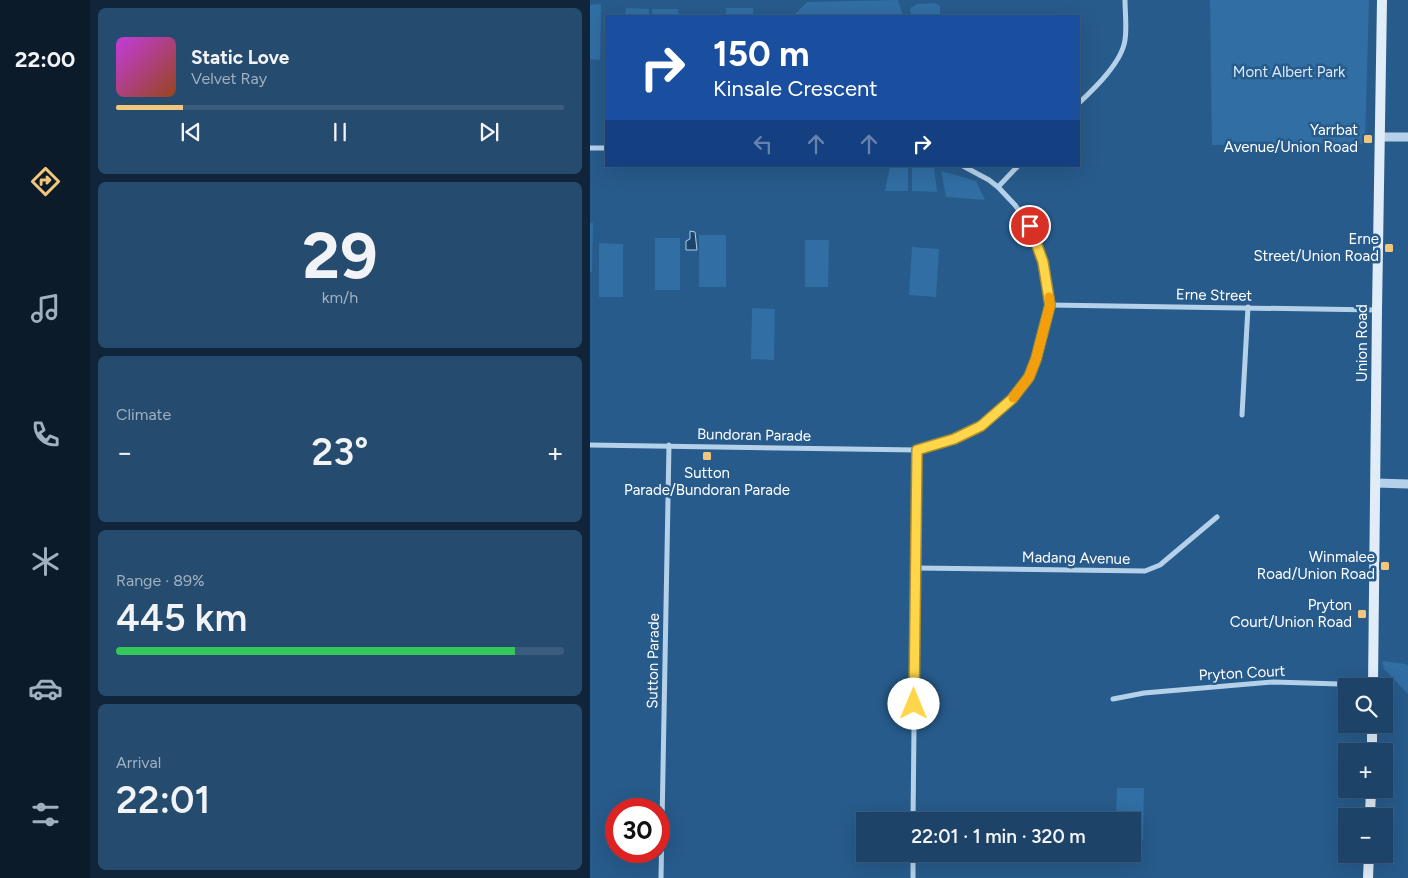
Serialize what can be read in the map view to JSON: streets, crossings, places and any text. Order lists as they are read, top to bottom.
{
  "streets": {
    "main road": ["Union Road"],
    "street": [
      "Erne Street",
      "Bundoran Parade",
      "Madang Avenue",
      "Sutton Parade",
      "Pryton Court"
    ]
  },
  "crossings": [
    ["Erne Street", "Union Road"],
    ["Erne Street", "Bundoran Parade"],
    ["Bundoran Parade", "Sutton Parade"]
  ],
  "parks": ["Mont Albert Park"],
  "places": {
    "transit": [
      "Yarrbat Avenue/Union Road",
      "Erne Street/Union Road",
      "Sutton Parade/Bundoran Parade",
      "Winmalee Road/Union Road",
      "Pryton Court/Union Road"
    ]
  },
  "page": {
    "tabs": "22:00",
    "turn": ["150 m", "Kinsale Crescent"],
    "song": ["Static Love", "Velvet Ray"],
    "tile": [
      ["29", "km/h"],
      "Climate",
      ["Range · 89%", "445 km"],
      ["Arrival", "22:01"]
    ],
    "heat": ["−", "23°", "+"],
    "map_buttons": ["+", "−"],
    "limit": "30",
    "trip": "22:01 · 1 min · 320 m"
  }
}
